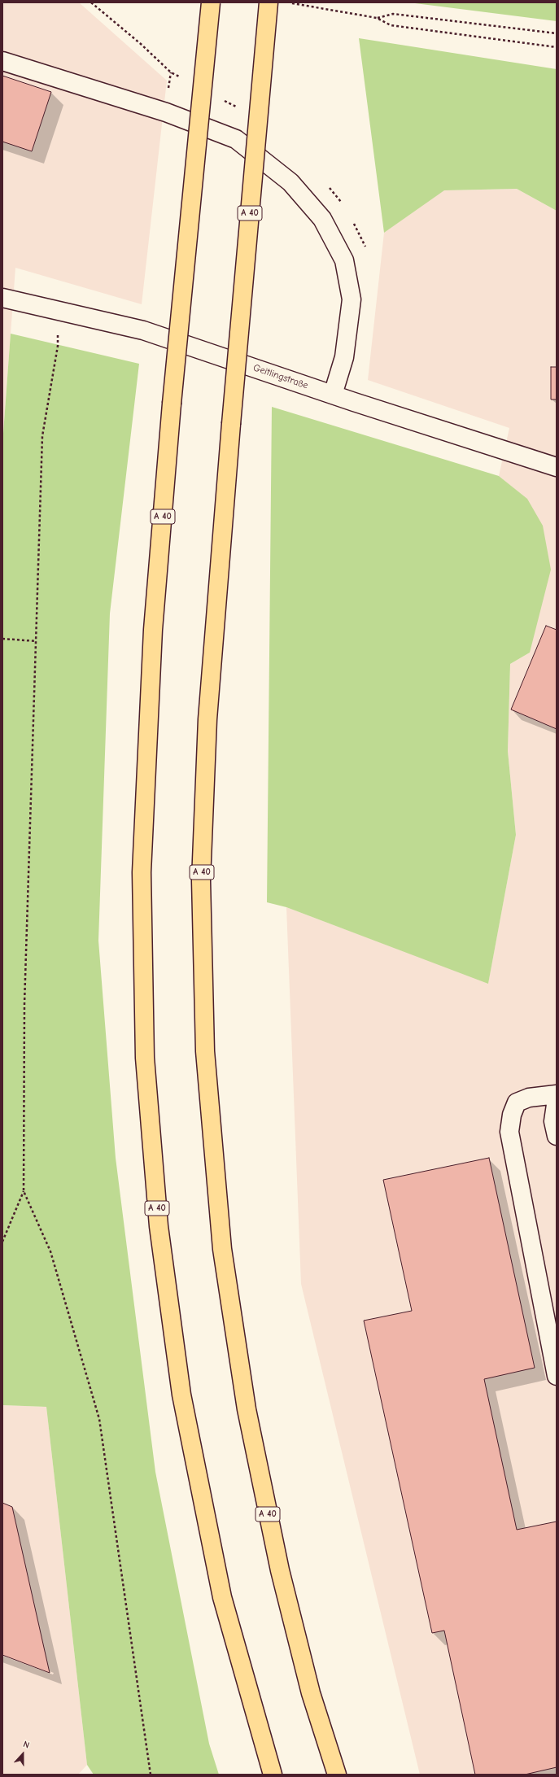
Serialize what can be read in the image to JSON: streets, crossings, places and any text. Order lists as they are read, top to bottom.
{
  "streets": {
    "highway": ["A 40"],
    "street": ["Geitlingstraße"]
  },
  "north": "top"
}
